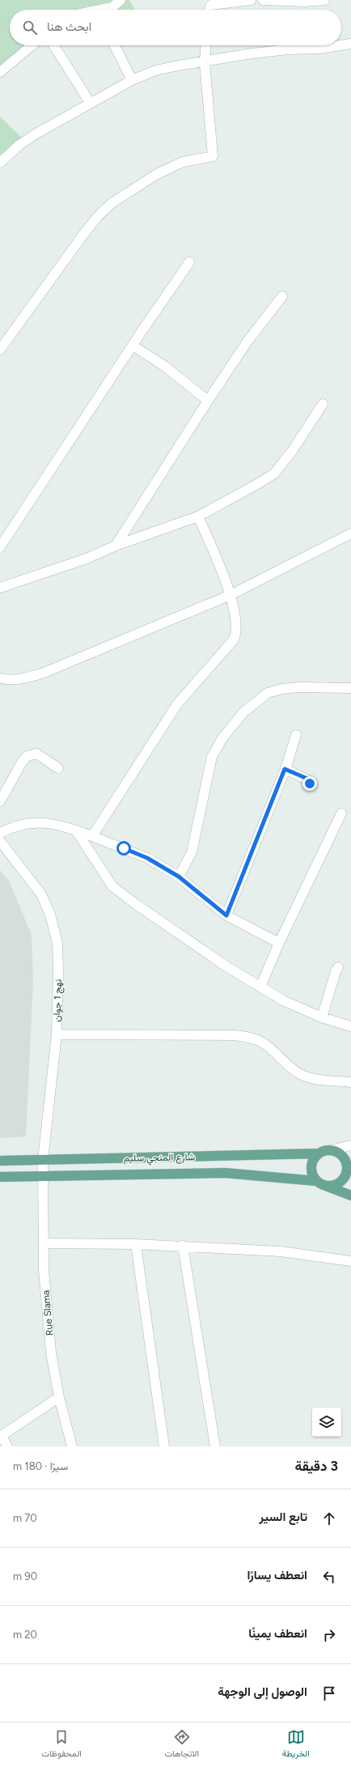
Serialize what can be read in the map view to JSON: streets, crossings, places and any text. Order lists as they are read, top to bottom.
{
  "streets": {
    "main road": ["شارع المنجي سليم"],
    "street": ["نهج 1 جوان", "Rue Slama"]
  },
  "crossings": [
    ["نهج 1 جوان", "شارع المنجي سليم"],
    ["نهج 1 جوان", "Rue Slama"],
    ["شارع المنجي سليم", "Rue Slama"]
  ],
  "page": {
    "search": "ابحث هنا",
    "heading": ["3 دقيقة", "سيرًا · 180 m"],
    "list": [
      ["تابع السير", "70 m"],
      ["انعطف يسارًا", "90 m"],
      ["انعطف يمينًا", "20 m"],
      "الوصول إلى الوجهة"
    ],
    "nav": ["الخريطة", "الاتجاهات", "المحفوظات"]
  }
}
